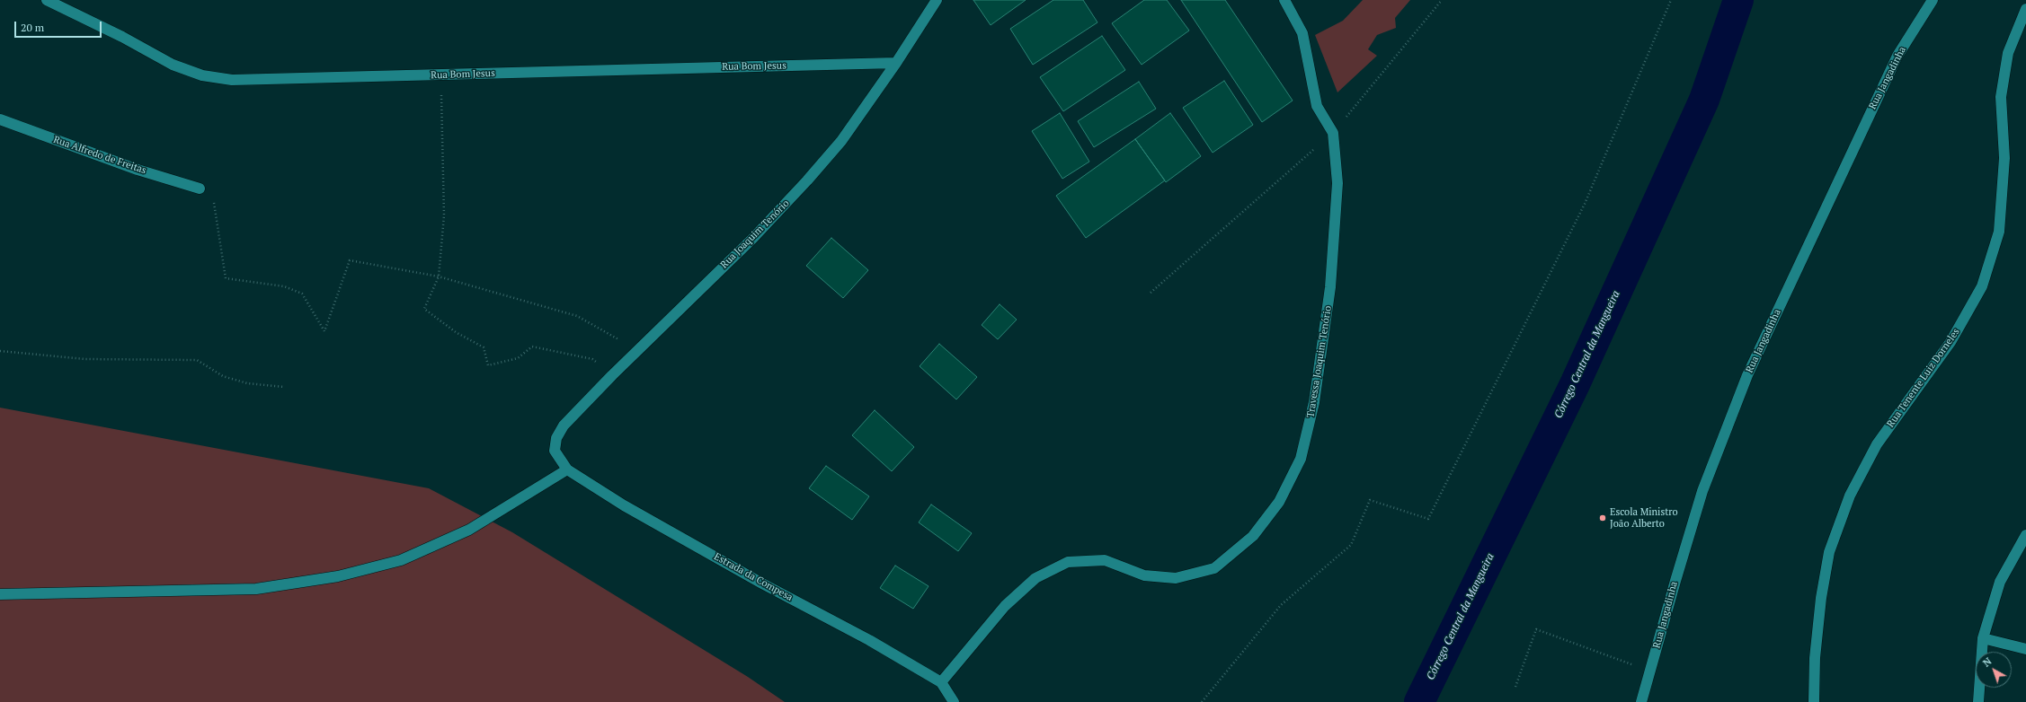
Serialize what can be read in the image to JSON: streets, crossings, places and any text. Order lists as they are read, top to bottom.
{
  "streets": {
    "street": [
      "Rua Bom Jesus",
      "Rua Jangadinha",
      "Rua Alfredo de Freitas",
      "Rua Joaquim Tenório",
      "Travessa Joaquim Tenório",
      "Rua Tenente Luiz Dorneles",
      "Estrada da Compesa"
    ]
  },
  "crossings": [
    ["Rua Bom Jesus", "Rua Joaquim Tenório"],
    ["Rua Joaquim Tenório", "Estrada da Compesa"],
    ["Travessa Joaquim Tenório", "Estrada da Compesa"]
  ],
  "water": ["Córrego Central da Mangueira"],
  "places": ["Escola Ministro João Alberto"],
  "scale_bar": "20 m",
  "north": "top left"
}
